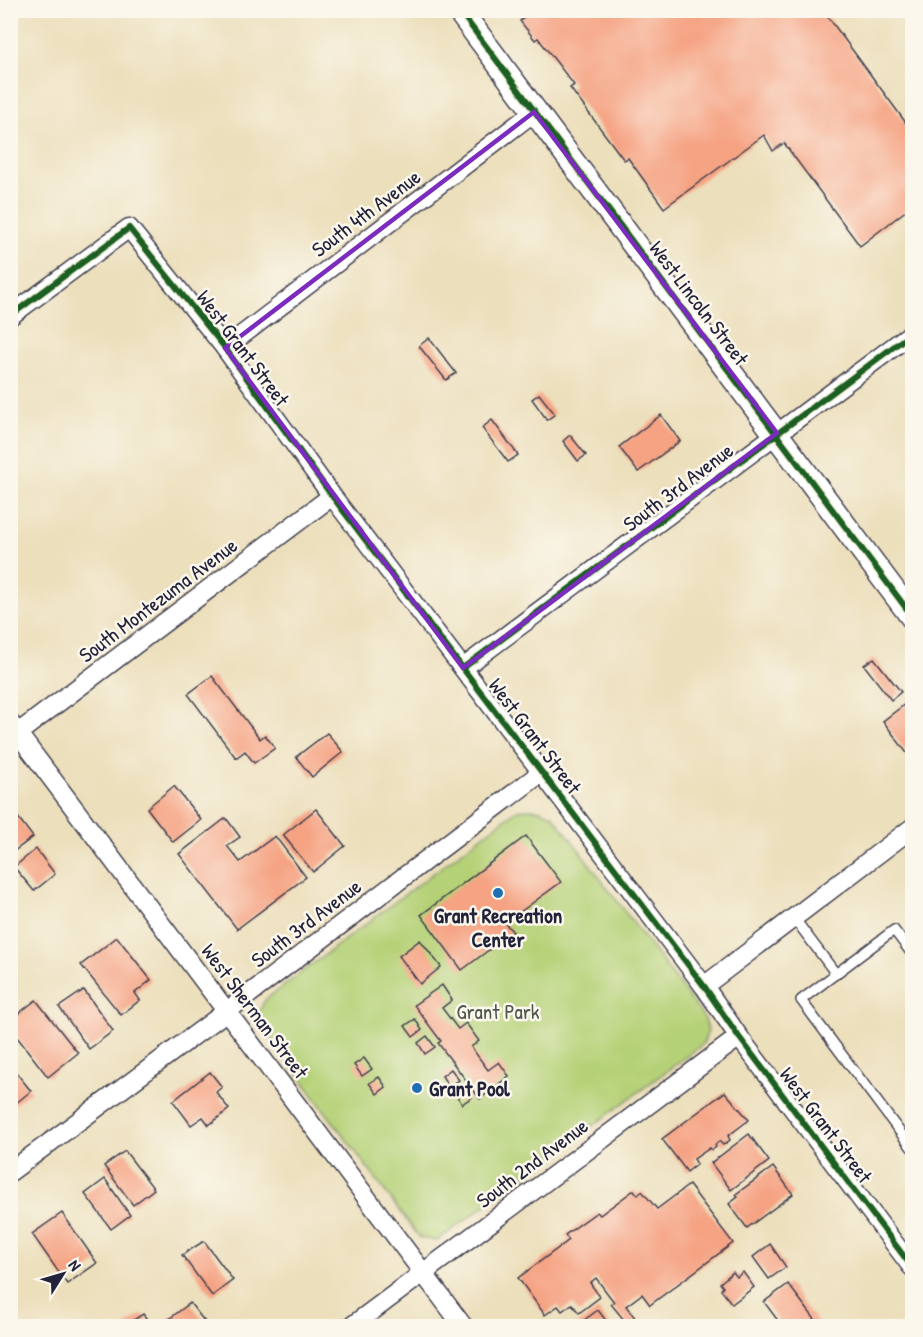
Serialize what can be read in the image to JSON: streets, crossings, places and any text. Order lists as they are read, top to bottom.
{
  "streets": {
    "main road": ["West Lincoln Street"],
    "street": [
      "South 4th Avenue",
      "West Grant Street",
      "South 3rd Avenue",
      "South Montezuma Avenue",
      "West Sherman Street",
      "South 2nd Avenue"
    ]
  },
  "crossings": [
    ["South 4th Avenue", "West Lincoln Street"],
    ["South 4th Avenue", "West Grant Street"],
    ["West Lincoln Street", "South 3rd Avenue"],
    ["West Grant Street", "South 3rd Avenue"],
    ["West Grant Street", "South Montezuma Avenue"],
    ["West Grant Street", "South 2nd Avenue"],
    ["South 3rd Avenue", "West Sherman Street"],
    ["South Montezuma Avenue", "West Sherman Street"],
    ["West Sherman Street", "South 2nd Avenue"]
  ],
  "parks": ["Grant Park"],
  "places": ["Grant Recreation Center", "Grant Pool"],
  "north": "top right"
}
